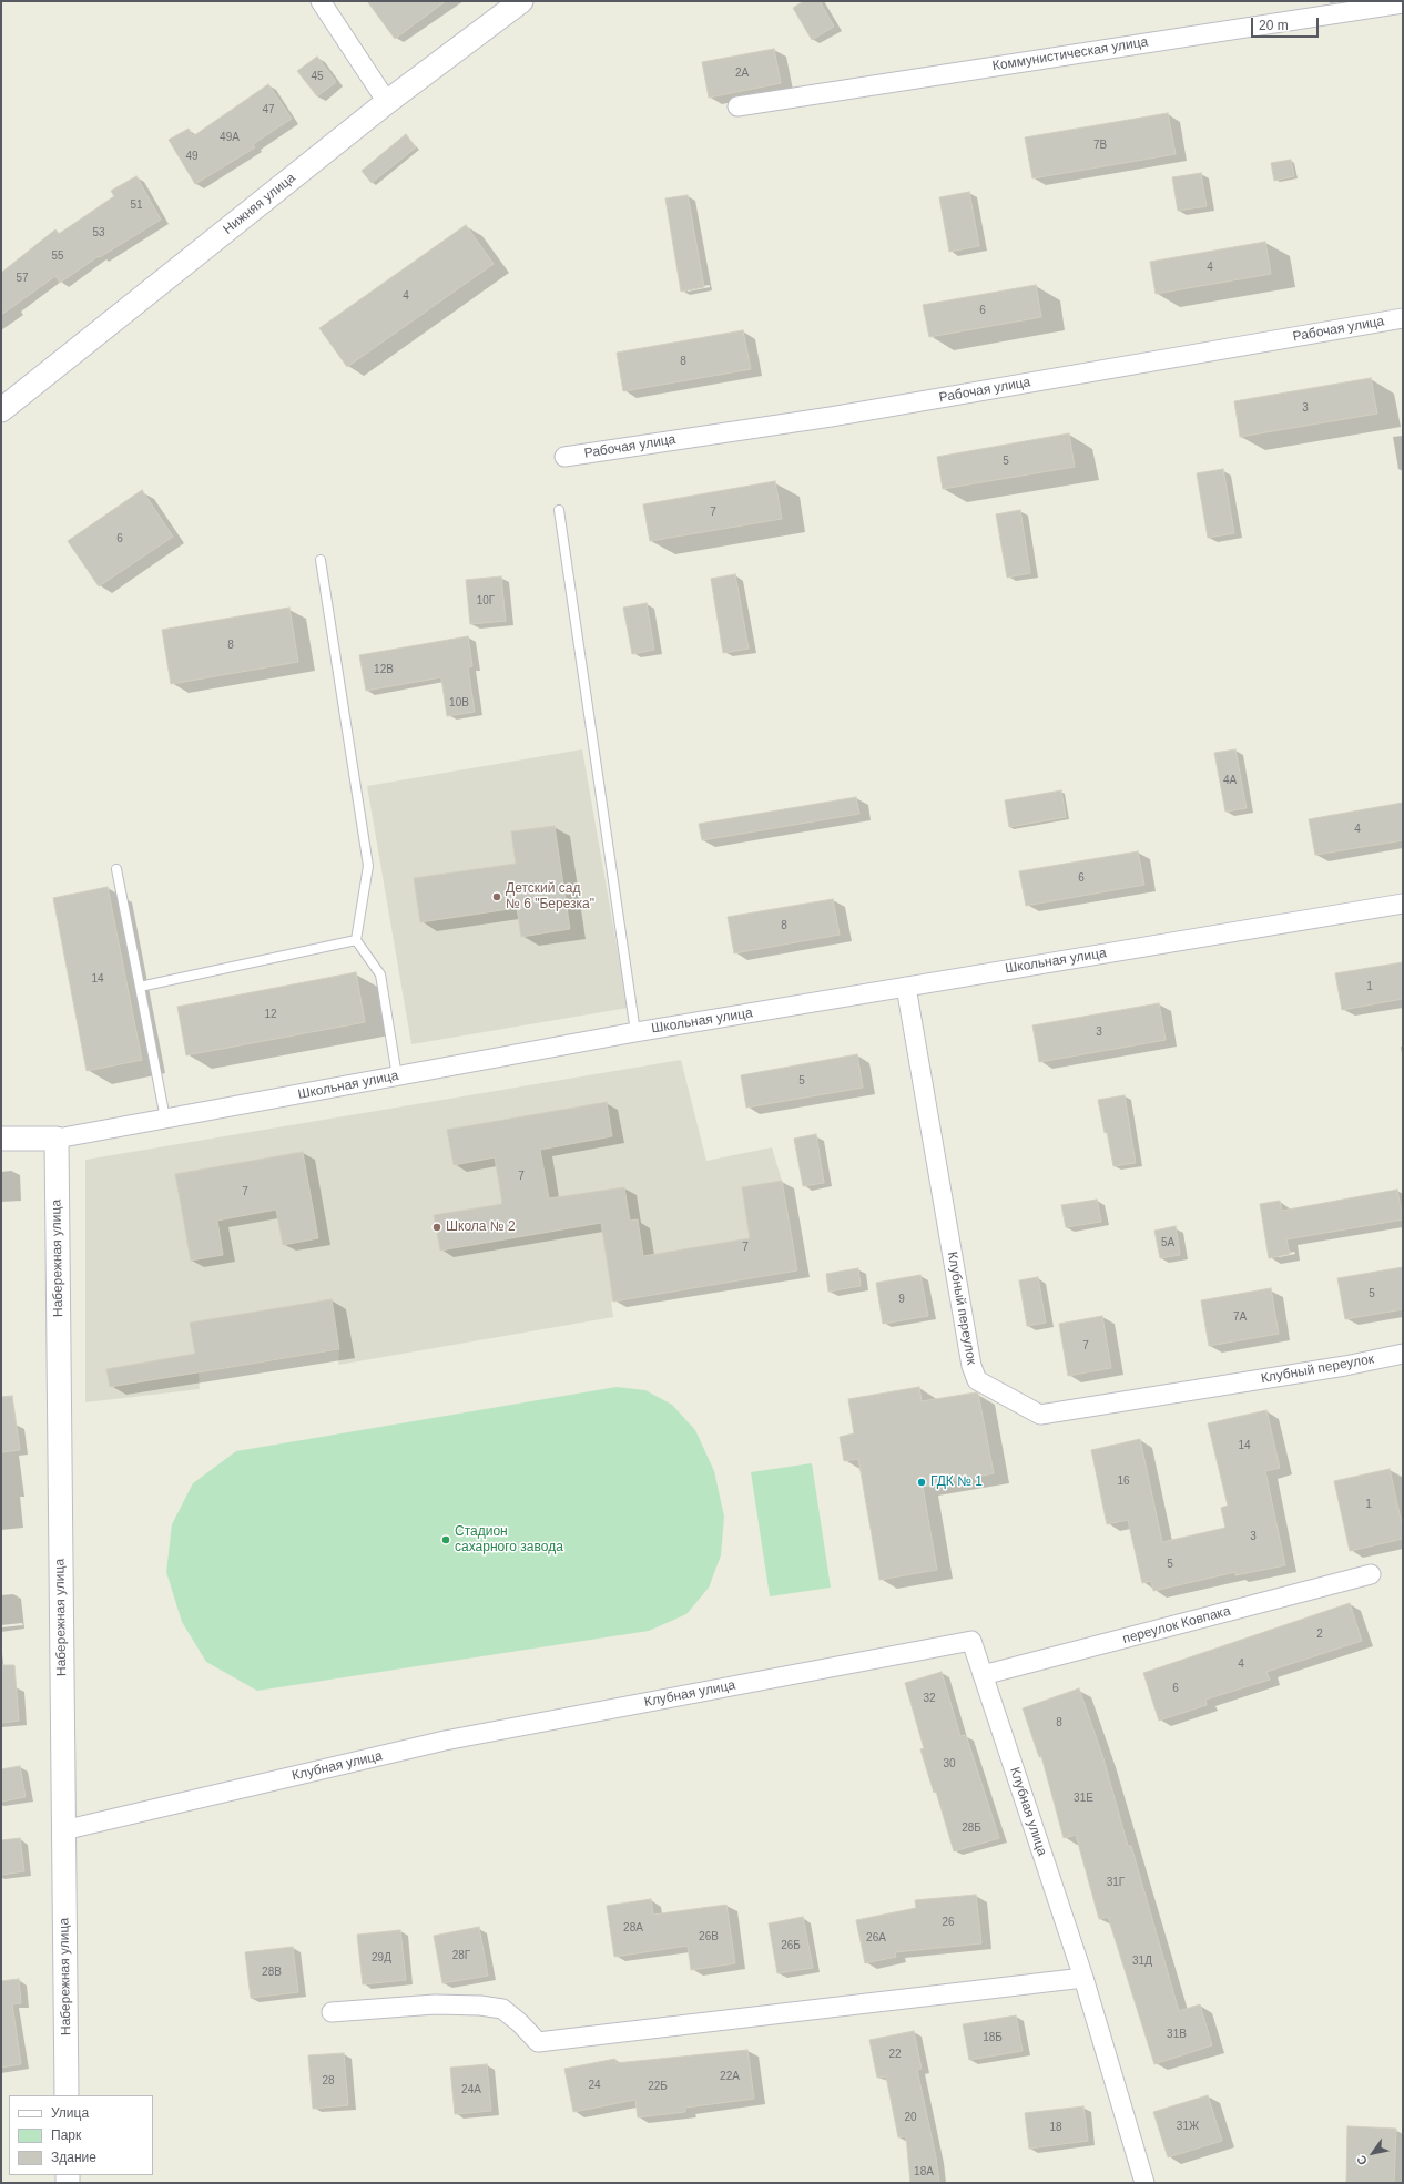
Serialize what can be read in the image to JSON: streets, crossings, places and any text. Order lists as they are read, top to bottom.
{
  "streets": {
    "street": [
      "Коммунистическая улица",
      "Нижняя улица",
      "Рабочая улица",
      "Школьная улица",
      "Набережная улица",
      "Клубный переулок",
      "переулок Ковпака",
      "Клубная улица"
    ]
  },
  "crossings": [
    ["Школьная улица", "Набережная улица"],
    ["Школьная улица", "Клубный переулок"],
    ["Набережная улица", "Клубная улица"],
    ["переулок Ковпака", "Клубная улица"]
  ],
  "places": [
    "Детский сад № 6 \"Березка\"",
    "Школа № 2",
    "ГДК № 1",
    "Стадион сахарного завода"
  ],
  "house_numbers": [
    "2А",
    "45",
    "47",
    "49А",
    "7В",
    "49",
    "51",
    "53",
    "55",
    "4",
    "57",
    "4",
    "6",
    "8",
    "3",
    "5",
    "7",
    "6",
    "10Г",
    "8",
    "12В",
    "10В",
    "4А",
    "4",
    "6",
    "8",
    "14",
    "1",
    "12",
    "3",
    "5",
    "7",
    "7",
    "5А",
    "7",
    "5",
    "9",
    "7А",
    "7",
    "14",
    "16",
    "1",
    "3",
    "5",
    "2",
    "4",
    "6",
    "32",
    "8",
    "30",
    "31Е",
    "28Б",
    "31Г",
    "26",
    "28А",
    "26В",
    "26А",
    "26Б",
    "28Г",
    "29Д",
    "31Д",
    "28В",
    "31В",
    "18Б",
    "22",
    "22А",
    "28",
    "24",
    "22Б",
    "24А",
    "20",
    "31Ж",
    "18",
    "18А"
  ],
  "legend": ["Улица", "Парк", "Здание"],
  "scale_bar": "20 m",
  "north": "bottom left"
}
